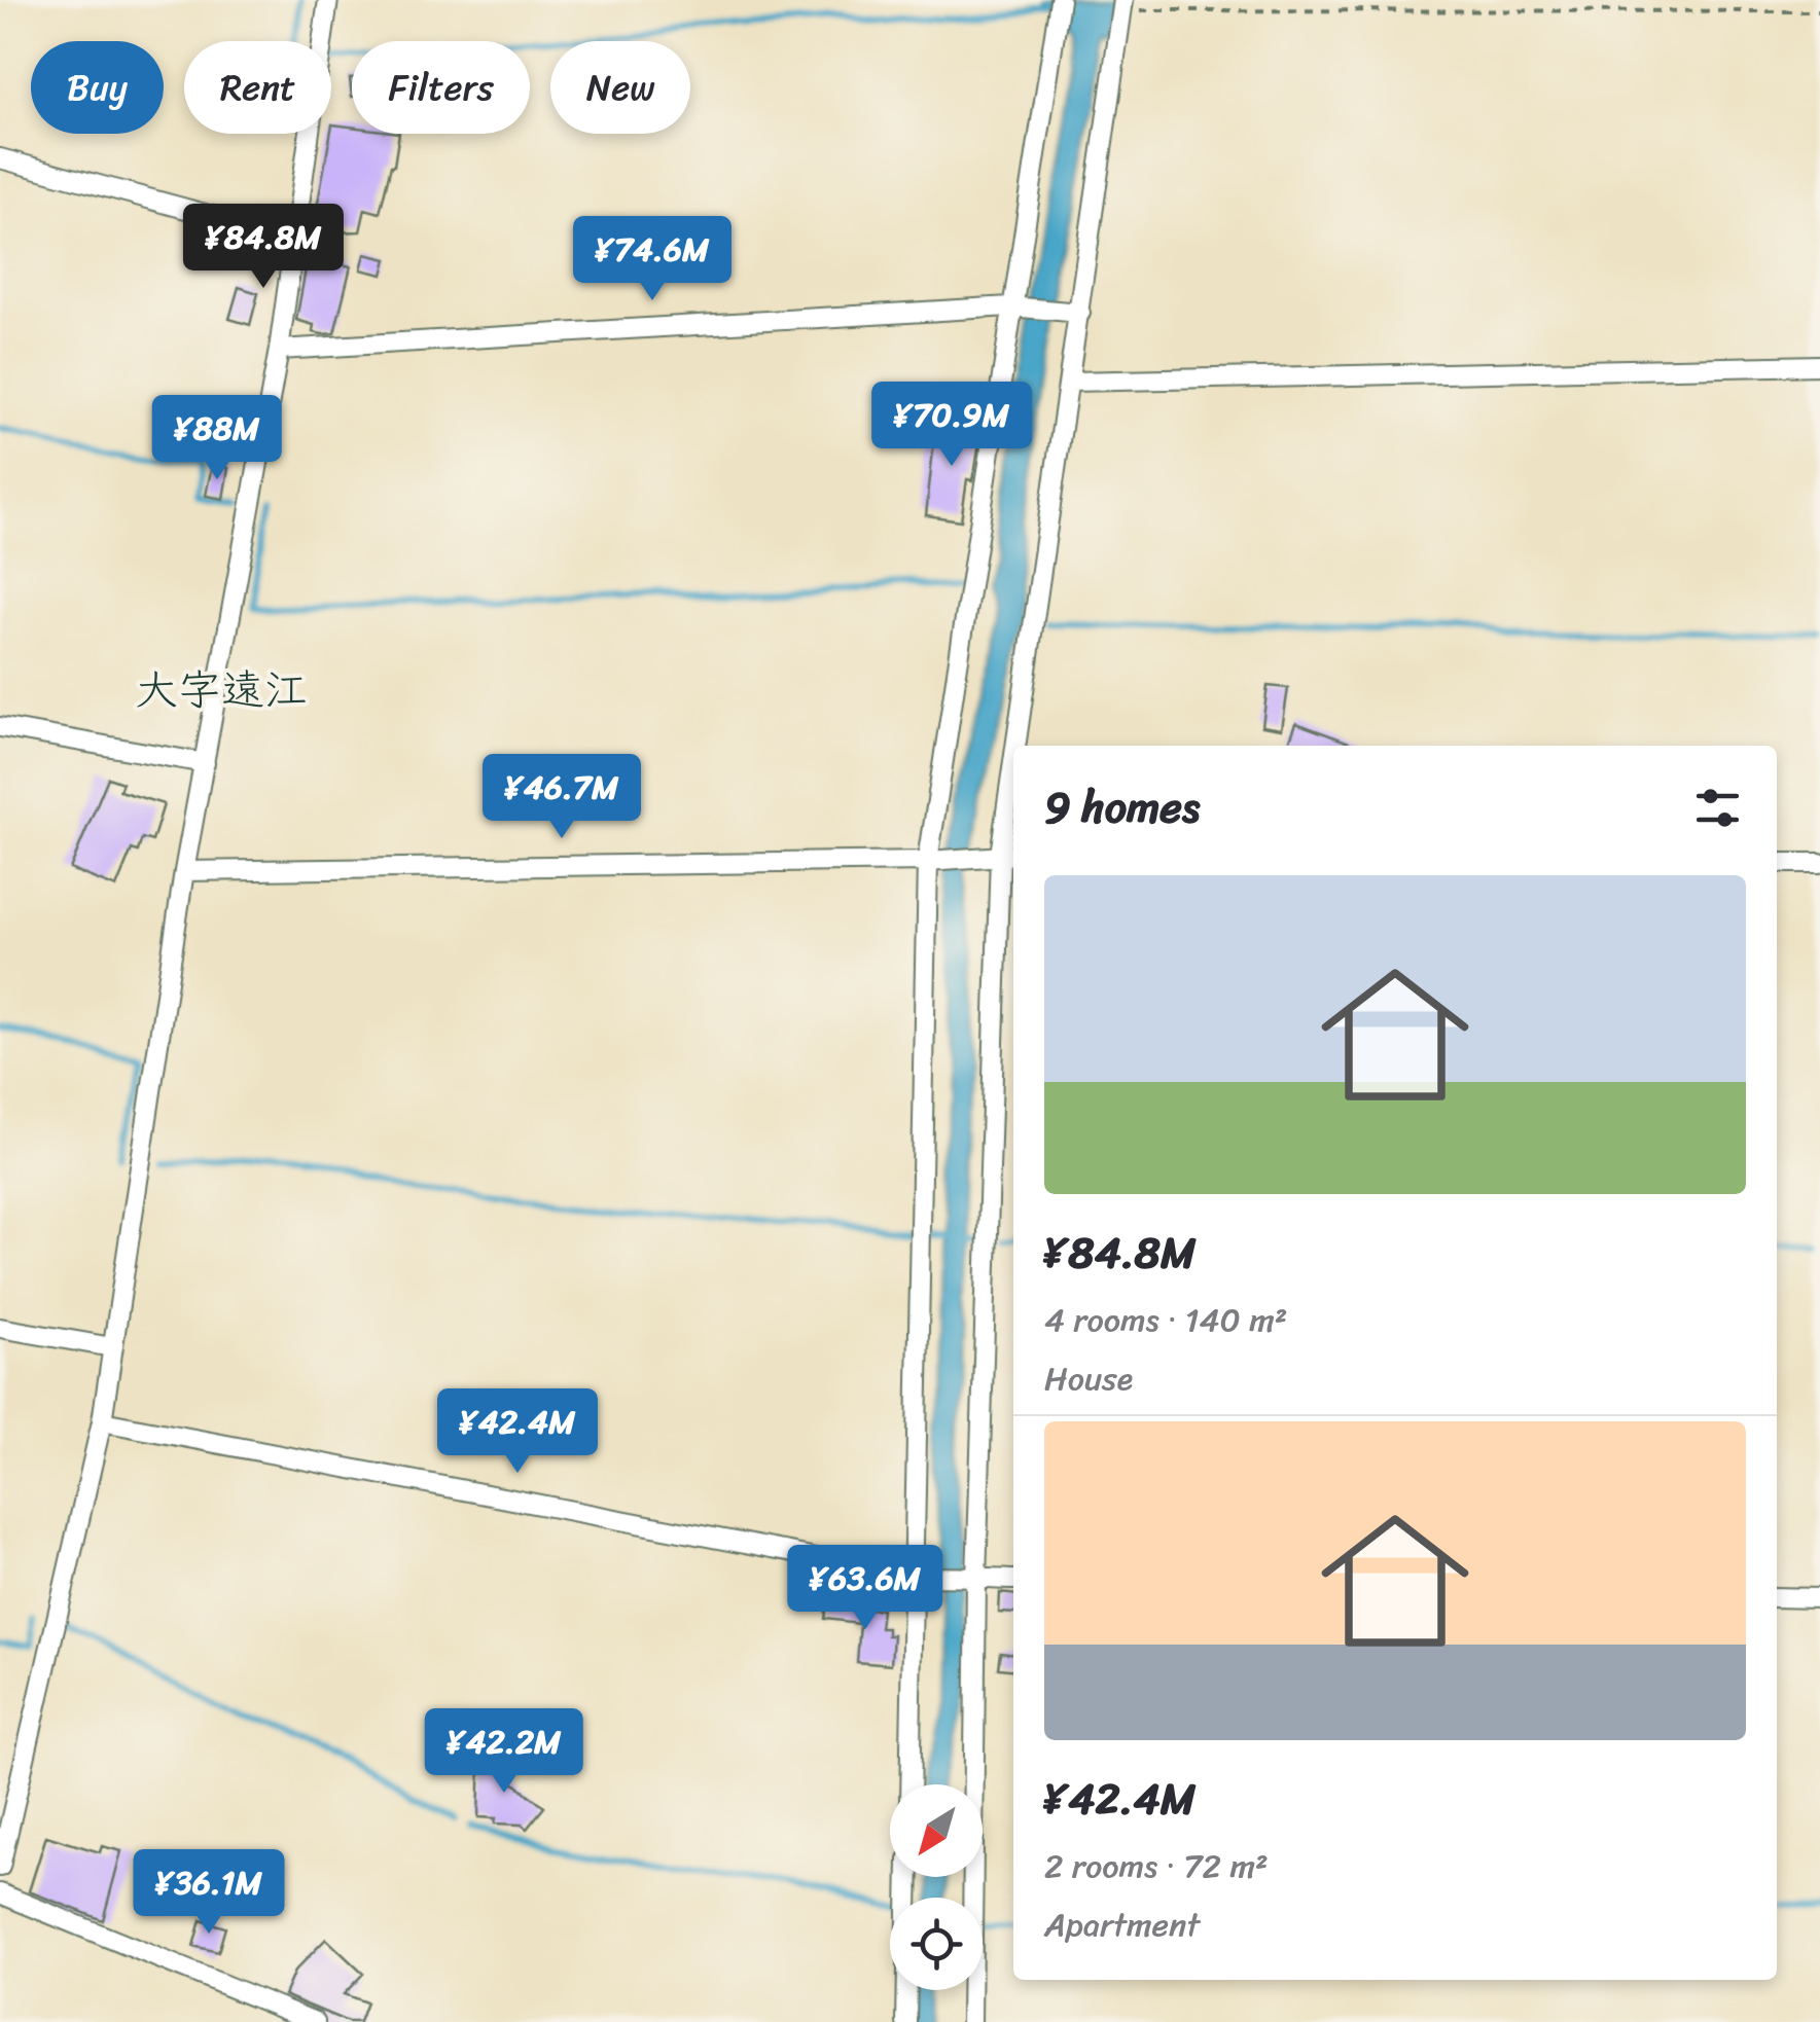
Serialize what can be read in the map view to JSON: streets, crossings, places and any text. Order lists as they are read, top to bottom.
{
  "districts": ["大字遠江"],
  "north": "bottom left",
  "page": {
    "chip": [
      "Buy",
      "Rent",
      "Filters",
      "New"
    ],
    "price": [
      "¥84.8M",
      "¥74.6M",
      "¥70.9M",
      "¥88M",
      "¥46.7M",
      "¥42.4M",
      "¥63.6M",
      "¥42.2M",
      "¥36.1M"
    ],
    "heading": "9 homes",
    "list": [
      {
        "name": "¥84.8M",
        "note": "4 rooms · 140 m² · House"
      },
      {
        "name": "¥42.4M",
        "note": "2 rooms · 72 m² · Apartment"
      }
    ]
  }
}
